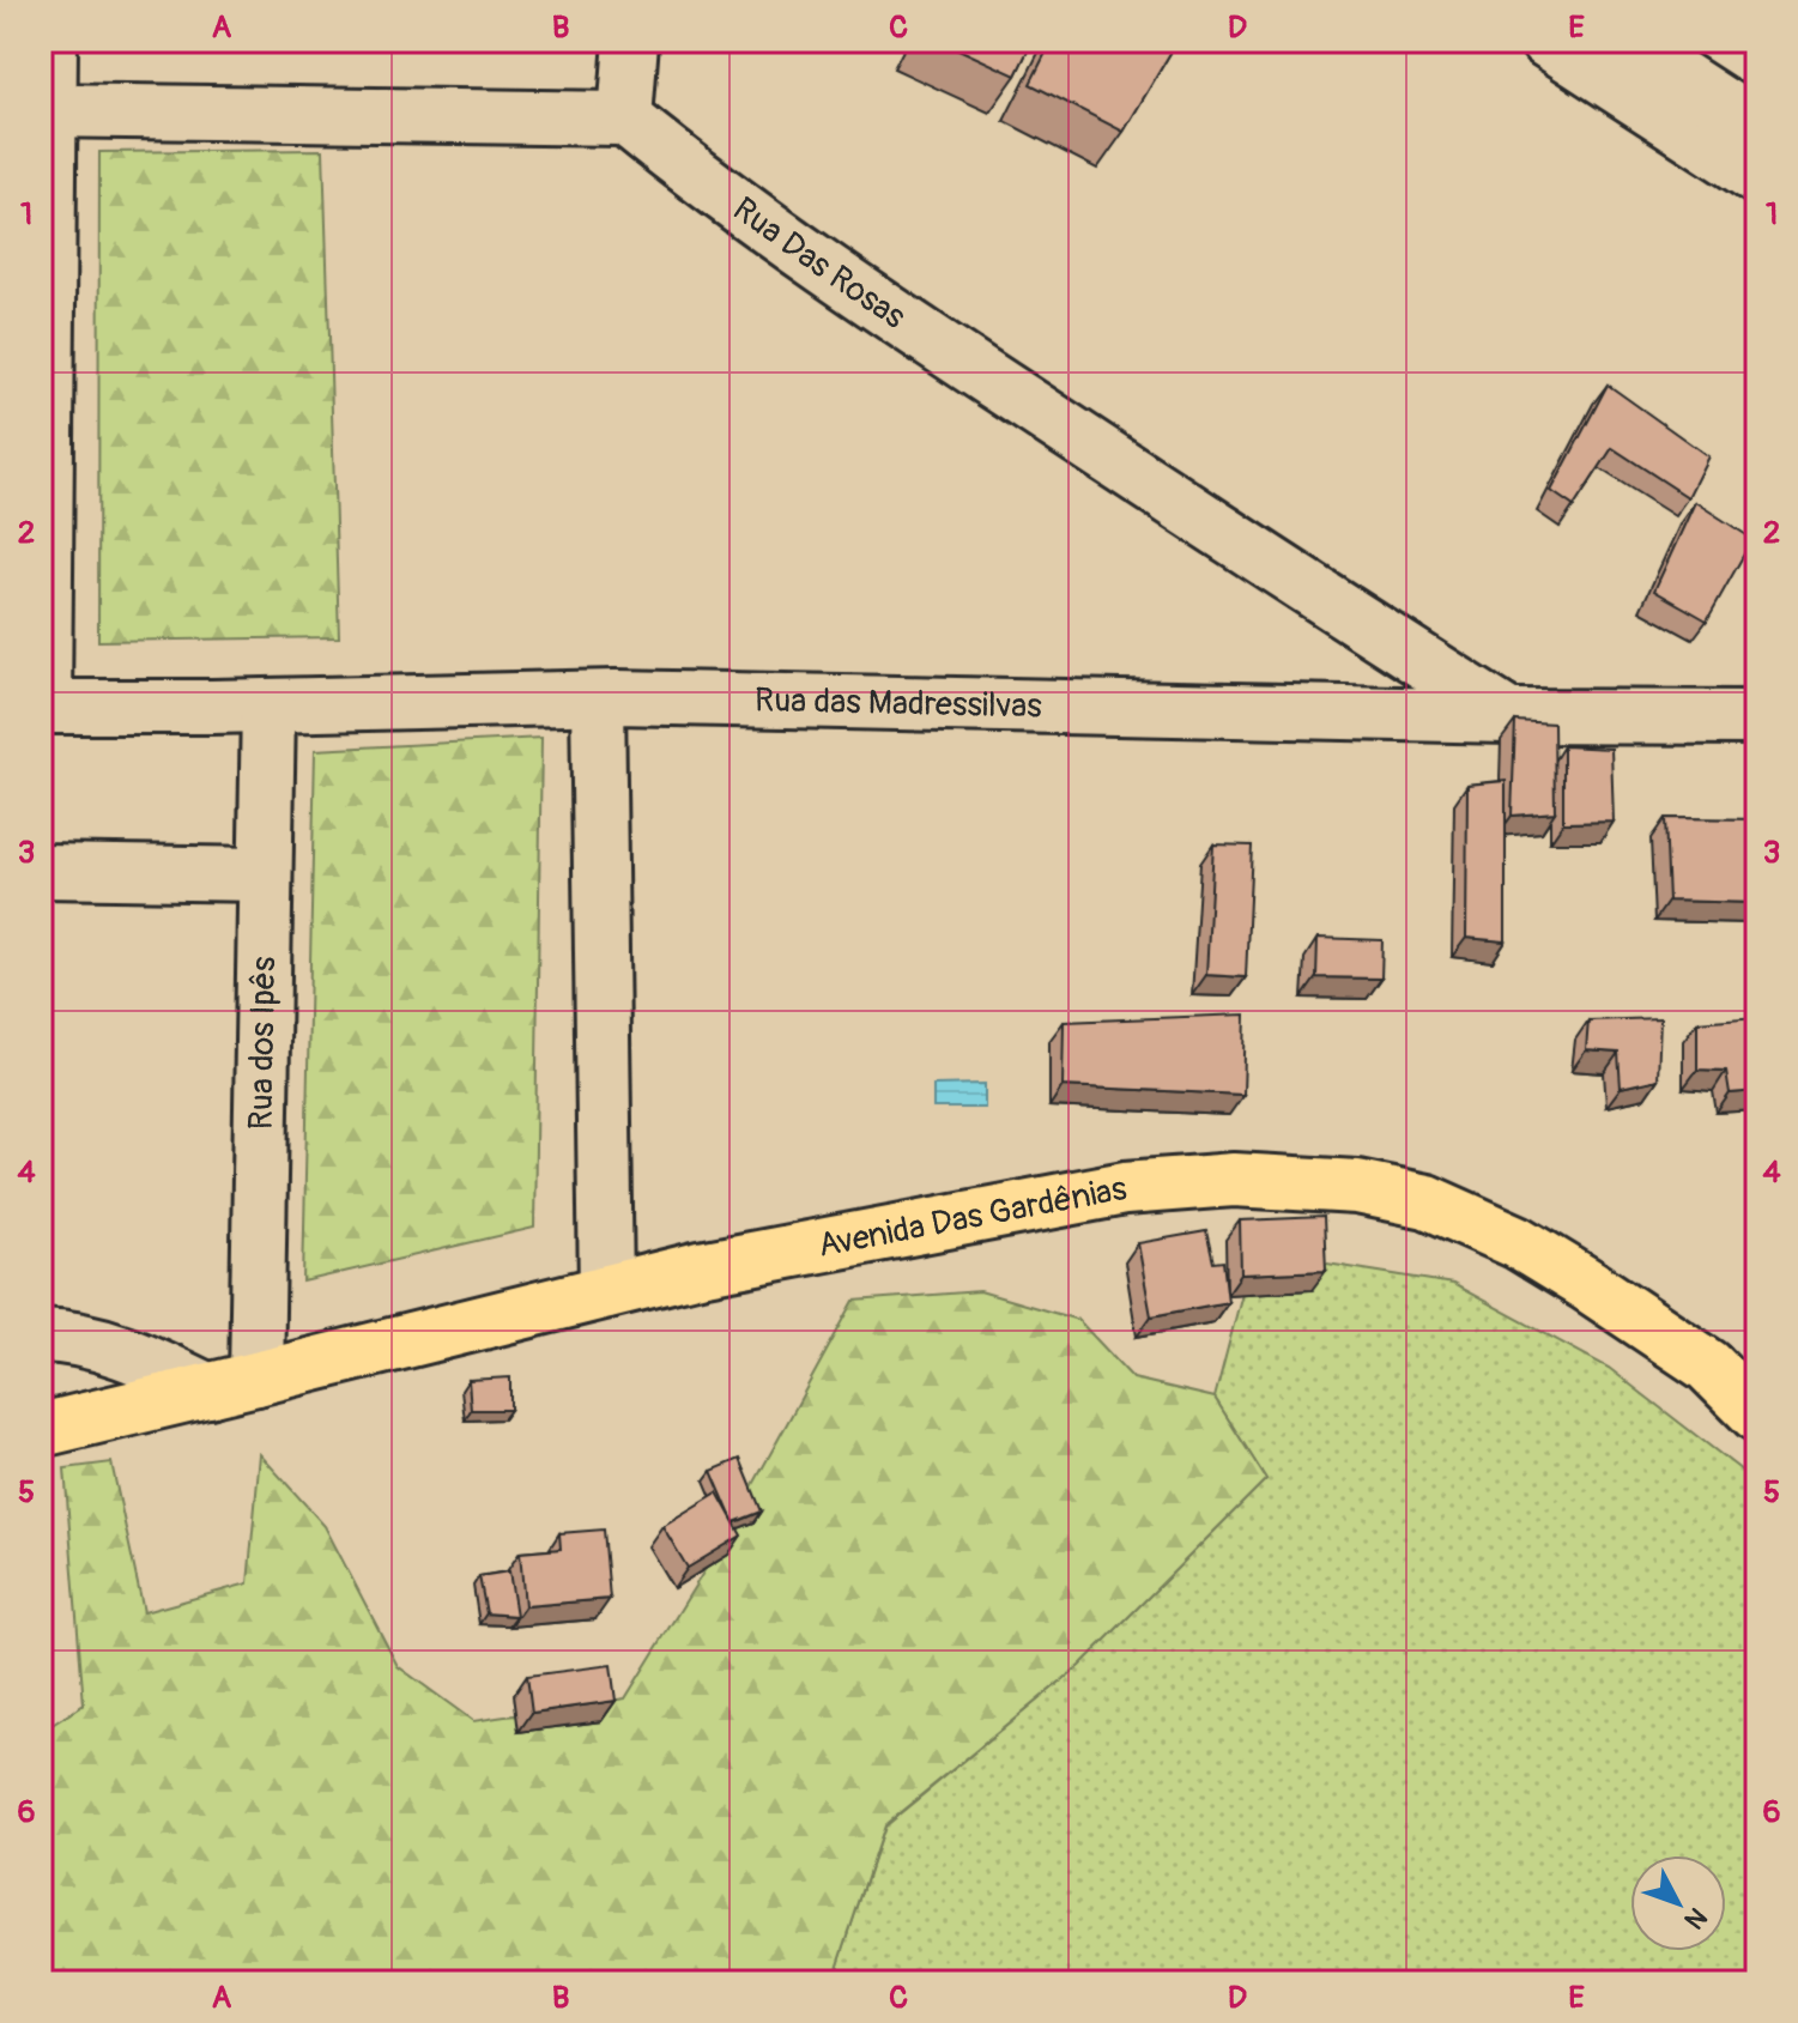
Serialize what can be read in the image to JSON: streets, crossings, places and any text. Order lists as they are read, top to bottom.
{
  "streets": {
    "main road": ["Avenida Das Gardênias"],
    "street": ["Rua Das Rosas", "Rua das Madressilvas", "Rua dos Ipês"]
  },
  "crossings": [
    ["Rua Das Rosas", "Rua das Madressilvas"],
    ["Rua das Madressilvas", "Rua dos Ipês"],
    ["Rua dos Ipês", "Avenida Das Gardênias"]
  ],
  "north": "bottom right",
  "grid": {
    "columns": [
      "A",
      "B",
      "C",
      "D",
      "E"
    ],
    "rows": [
      "1",
      "2",
      "3",
      "4",
      "5",
      "6"
    ]
  }
}
